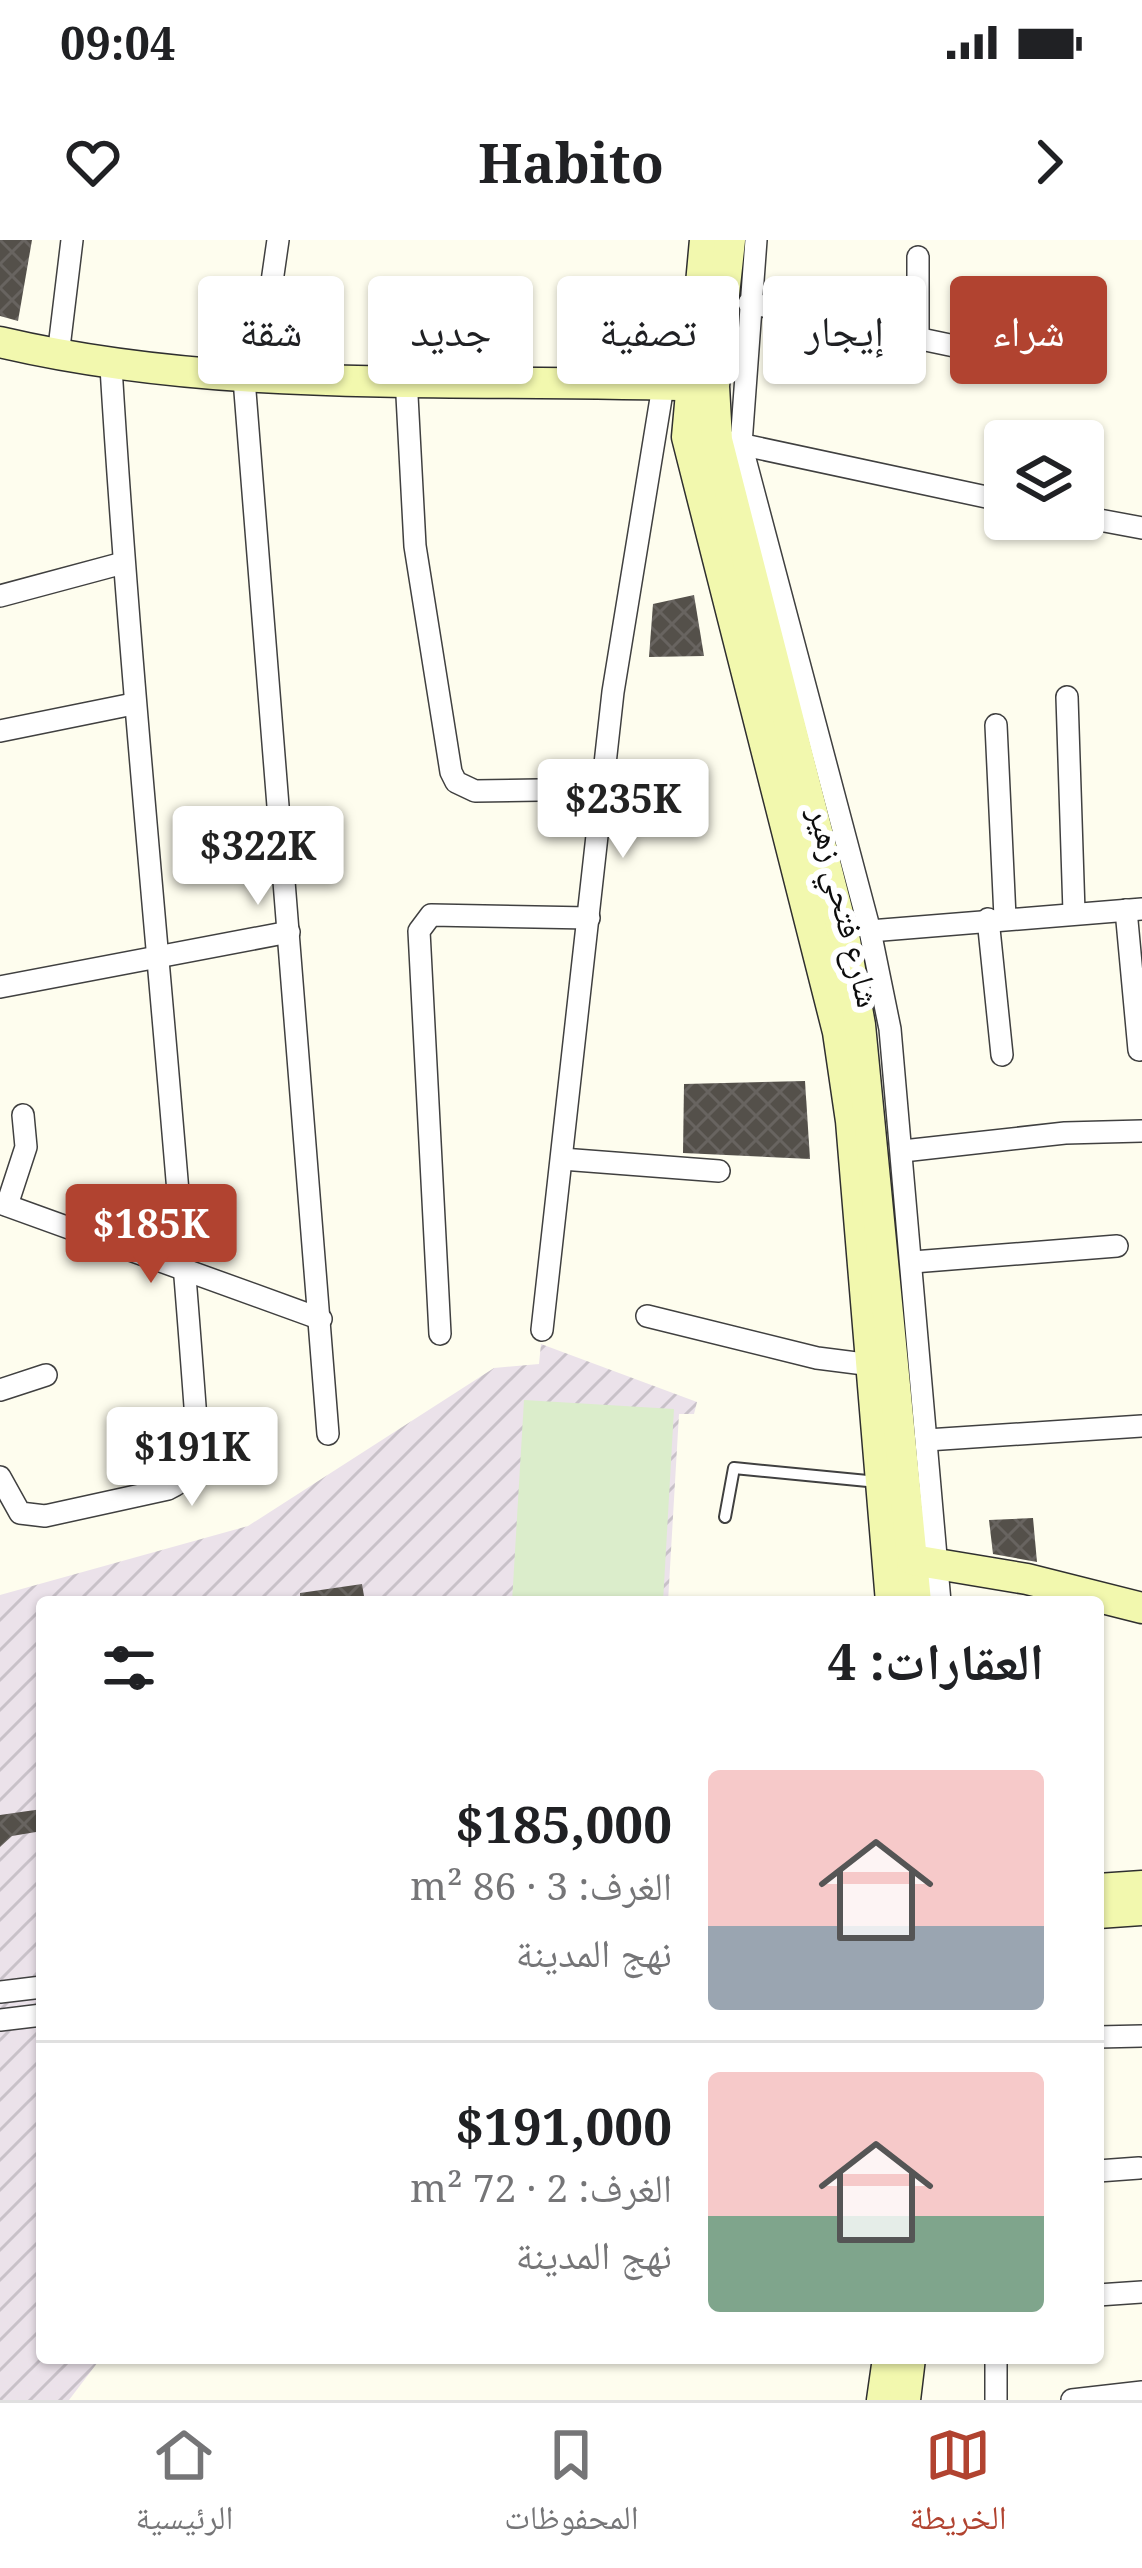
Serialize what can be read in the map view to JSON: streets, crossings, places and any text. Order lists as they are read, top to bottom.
{
  "streets": {
    "street": ["شارع فتحي زهير"]
  },
  "page": {
    "status": "09:04",
    "header": "Habito",
    "chip": [
      "شراء",
      "إيجار",
      "تصفية",
      "جديد",
      "شقة"
    ],
    "price": [
      "$235K",
      "$322K",
      "$185K",
      "$191K"
    ],
    "heading": "العقارات: 4",
    "list": [
      {
        "name": "$185,000",
        "note": "الغرف: 3 · 86 m² · نهج المدينة"
      },
      {
        "name": "$191,000",
        "note": "الغرف: 2 · 72 m² · نهج المدينة"
      }
    ],
    "tabs": ["الخريطة", "المحفوظات", "الرئيسية"]
  }
}
